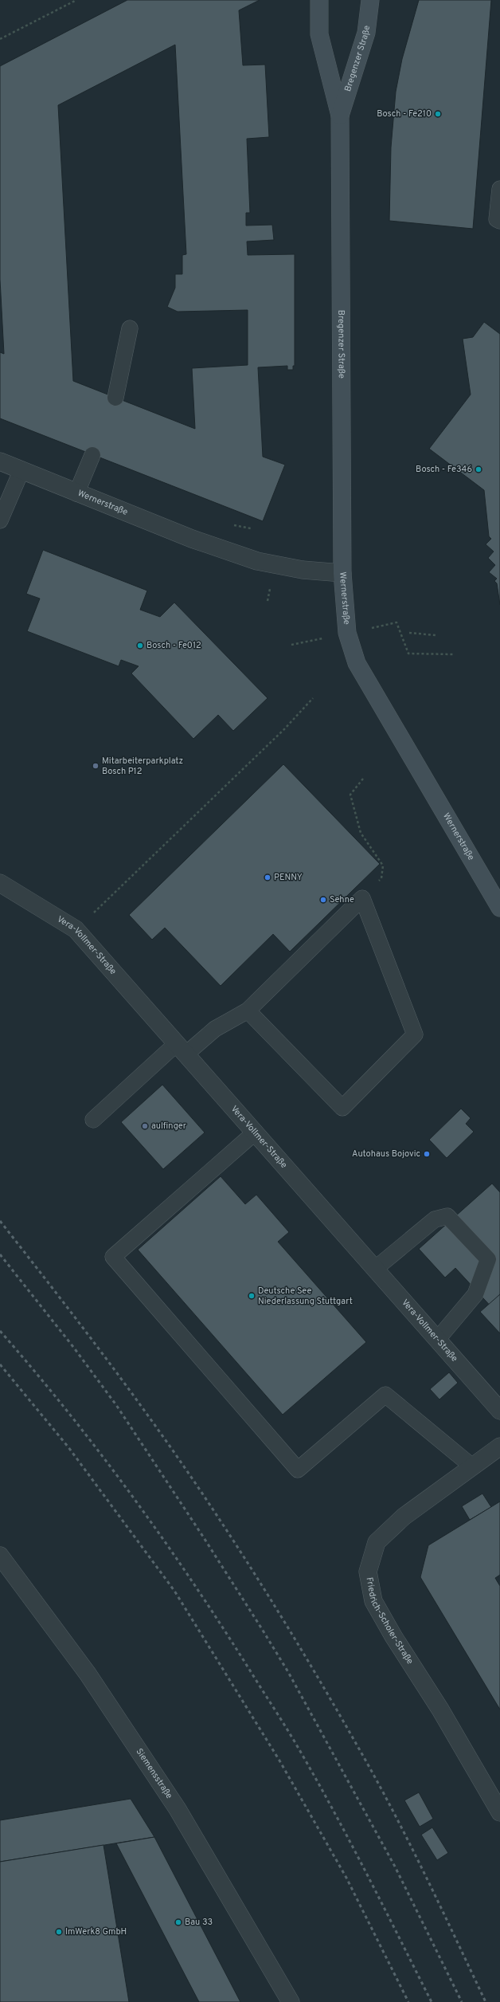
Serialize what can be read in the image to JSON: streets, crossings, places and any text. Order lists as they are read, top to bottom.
{
  "streets": {
    "main road": ["Bregenzer Straße", "Wernerstraße"],
    "street": ["Vera-Vollmer-Straße", "Friedrich-Scholer-Straße", "Siemensstraße"]
  },
  "crossings": [
    ["Bregenzer Straße", "Wernerstraße"]
  ],
  "places": [
    "Bosch - Fe210",
    "Bosch - Fe346",
    "Bosch - Fe012",
    "Mitarbeiterparkplatz Bosch P12",
    "PENNY",
    "Sehne",
    "aulfinger",
    "Autohaus Bojovic",
    "Deutsche See Niederlassung Stuttgart",
    "Bau 33",
    "ImWerk8 GmbH"
  ]
}
